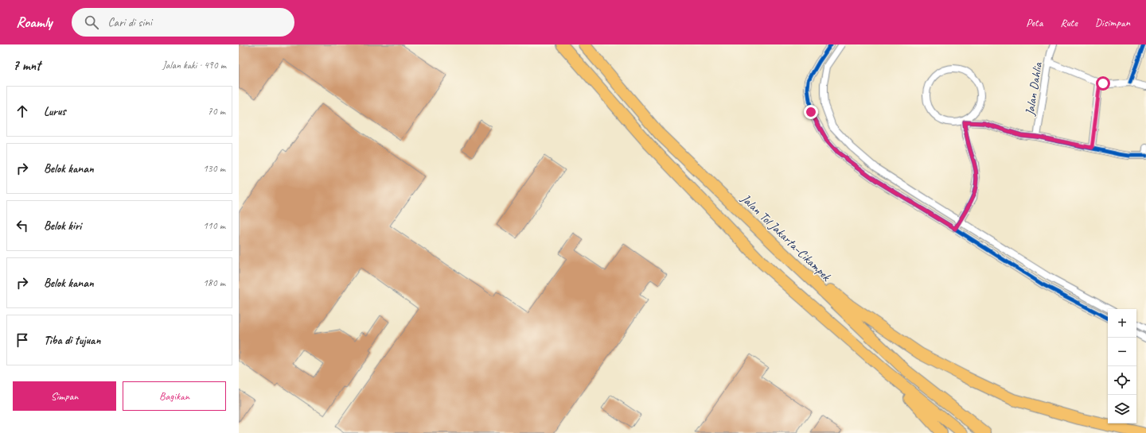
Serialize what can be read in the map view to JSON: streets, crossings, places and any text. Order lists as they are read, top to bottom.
{
  "streets": {
    "highway": ["Jalan Tol Jakarta–Cikampek"],
    "street": ["Jalan Dahlia"]
  },
  "page": {
    "header": "Roamly",
    "search": "Cari di sini",
    "nav": ["Peta", "Rute", "Disimpan"],
    "heading": ["7 mnt", "Jalan kaki · 490 m"],
    "list": [
      ["Lurus", "70 m"],
      ["Belok kanan", "130 m"],
      ["Belok kiri", "110 m"],
      ["Belok kanan", "180 m"],
      "Tiba di tujuan"
    ],
    "map_buttons": ["+", "−"],
    "buttons": ["Simpan", "Bagikan"]
  }
}
